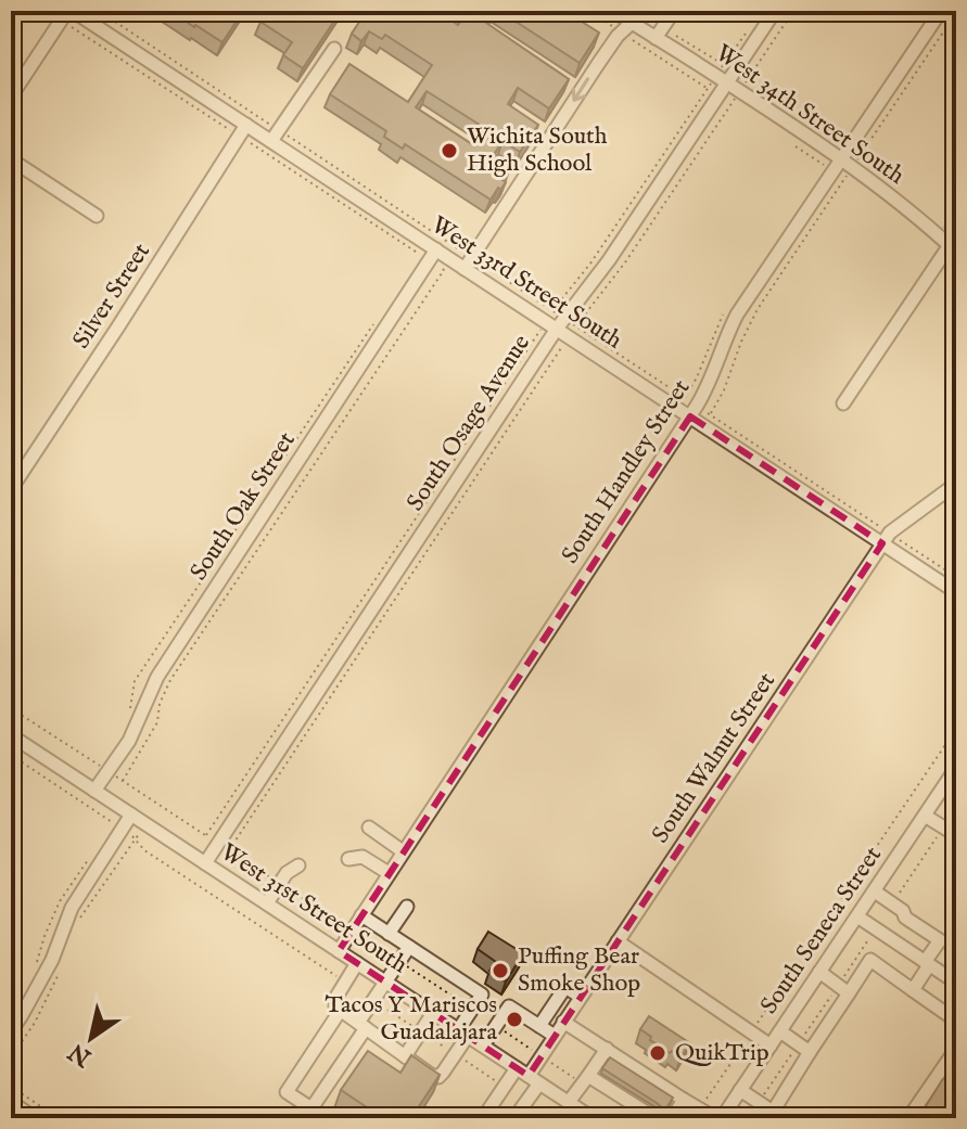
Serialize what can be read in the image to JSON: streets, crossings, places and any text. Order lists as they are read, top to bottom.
{
  "streets": {
    "street": [
      "West 34th Street South",
      "West 33rd Street South",
      "Silver Street",
      "South Osage Avenue",
      "South Handley Street",
      "South Oak Street",
      "South Walnut Street",
      "West 31st Street South",
      "South Seneca Street"
    ]
  },
  "crossings": [
    ["West 34th Street South", "South Osage Avenue"],
    ["West 34th Street South", "South Handley Street"],
    ["West 33rd Street South", "Silver Street"],
    ["West 33rd Street South", "South Osage Avenue"],
    ["West 33rd Street South", "South Handley Street"],
    ["West 33rd Street South", "South Oak Street"],
    ["West 33rd Street South", "South Walnut Street"],
    ["South Osage Avenue", "West 31st Street South"],
    ["South Handley Street", "West 31st Street South"],
    ["South Oak Street", "West 31st Street South"],
    ["South Walnut Street", "West 31st Street South"]
  ],
  "places": [
    "Wichita South High School",
    "Puffing Bear Smoke Shop",
    "Tacos Y Mariscos Guadalajara",
    "QuikTrip"
  ],
  "north": "bottom left"
}
